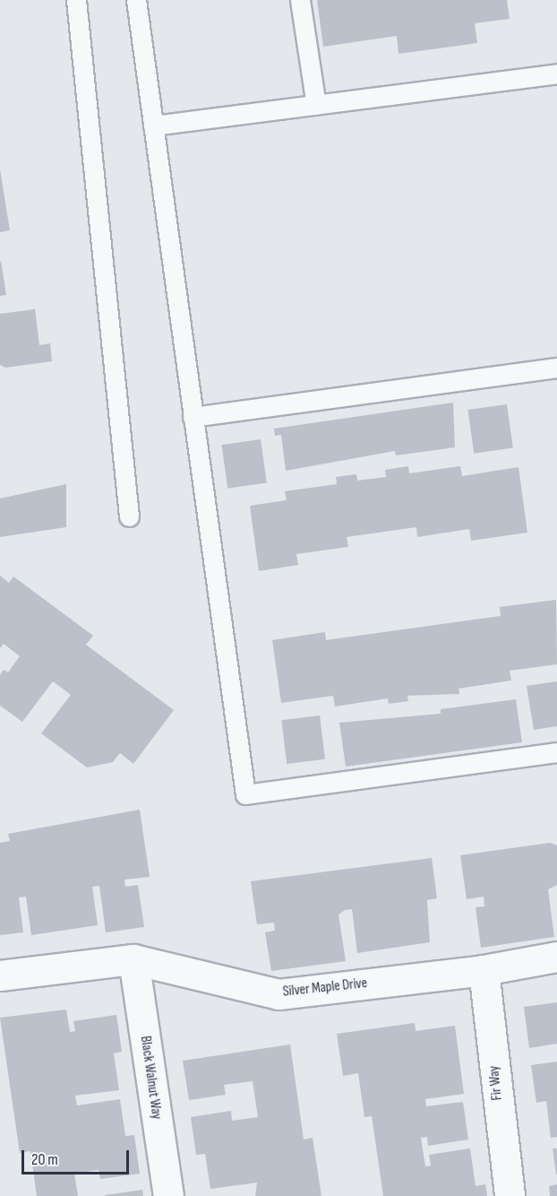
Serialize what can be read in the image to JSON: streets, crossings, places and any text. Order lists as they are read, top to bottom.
{
  "streets": {
    "street": ["Silver Maple Drive", "Black Walnut Way", "Fir Way"]
  },
  "crossings": [
    ["Silver Maple Drive", "Black Walnut Way"],
    ["Silver Maple Drive", "Fir Way"]
  ],
  "scale_bar": "20 m"
}
